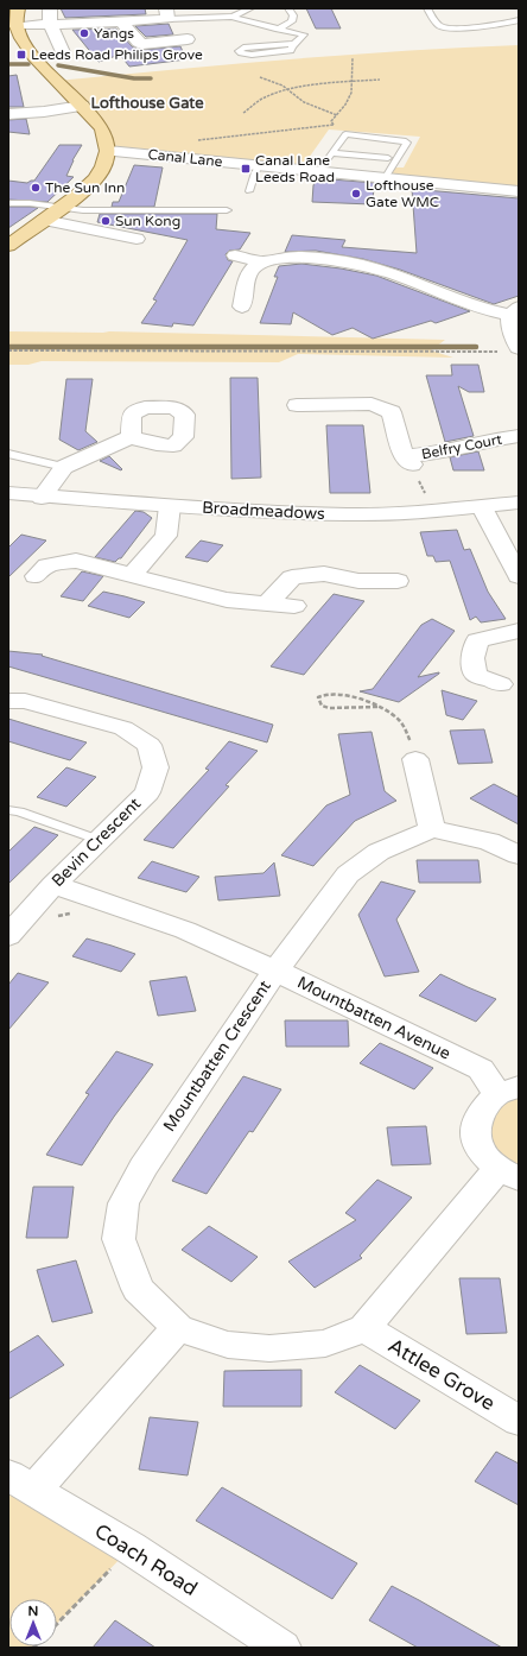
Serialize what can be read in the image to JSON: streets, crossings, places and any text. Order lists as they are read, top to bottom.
{
  "streets": {
    "street": [
      "Canal Lane",
      "Belfry Court",
      "Broadmeadows",
      "Bevin Crescent",
      "Mountbatten Avenue",
      "Mountbatten Crescent",
      "Attlee Grove",
      "Coach Road"
    ]
  },
  "crossings": [
    ["Bevin Crescent", "Mountbatten Avenue"],
    ["Mountbatten Avenue", "Mountbatten Crescent"],
    ["Mountbatten Crescent", "Attlee Grove"]
  ],
  "districts": ["Lofthouse Gate"],
  "places": {
    "other": [
      "Yangs",
      "The Sun Inn",
      "Lofthouse Gate WMC",
      "Sun Kong"
    ],
    "transit": ["Leeds Road Philips Grove", "Canal Lane Leeds Road"]
  },
  "north": "top"
}
